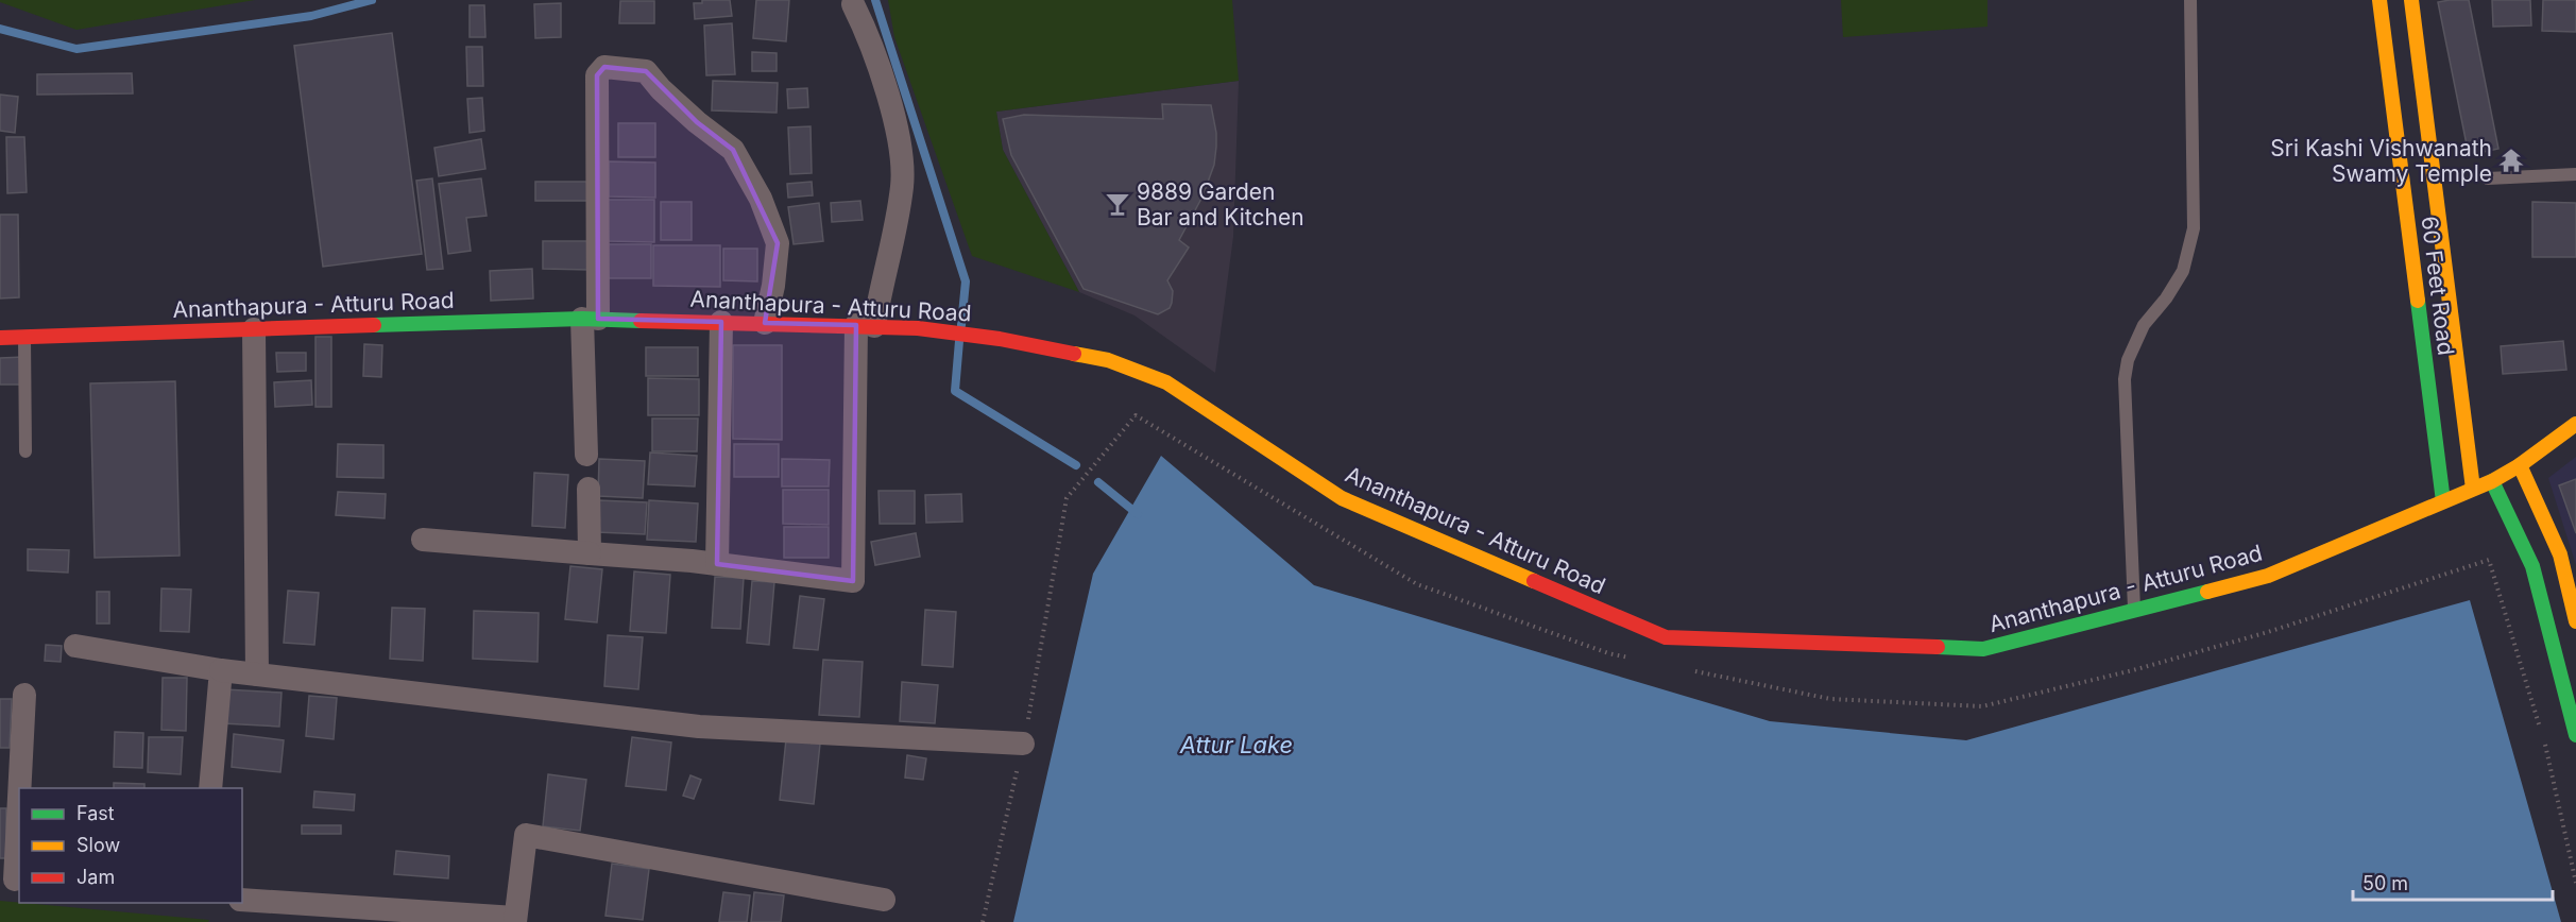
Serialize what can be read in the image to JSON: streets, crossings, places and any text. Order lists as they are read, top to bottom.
{
  "streets": {
    "street": ["60 Feet Road", "Ananthapura - Atturu Road"]
  },
  "crossings": [
    ["60 Feet Road", "Ananthapura - Atturu Road"]
  ],
  "water": ["Attur Lake"],
  "places": {
    "temple": ["Sri Kashi Vishwanath Swamy Temple"],
    "bar": ["9889 Garden Bar and Kitchen"]
  },
  "legend": ["Fast", "Slow", "Jam"],
  "scale_bar": "50 m"
}
